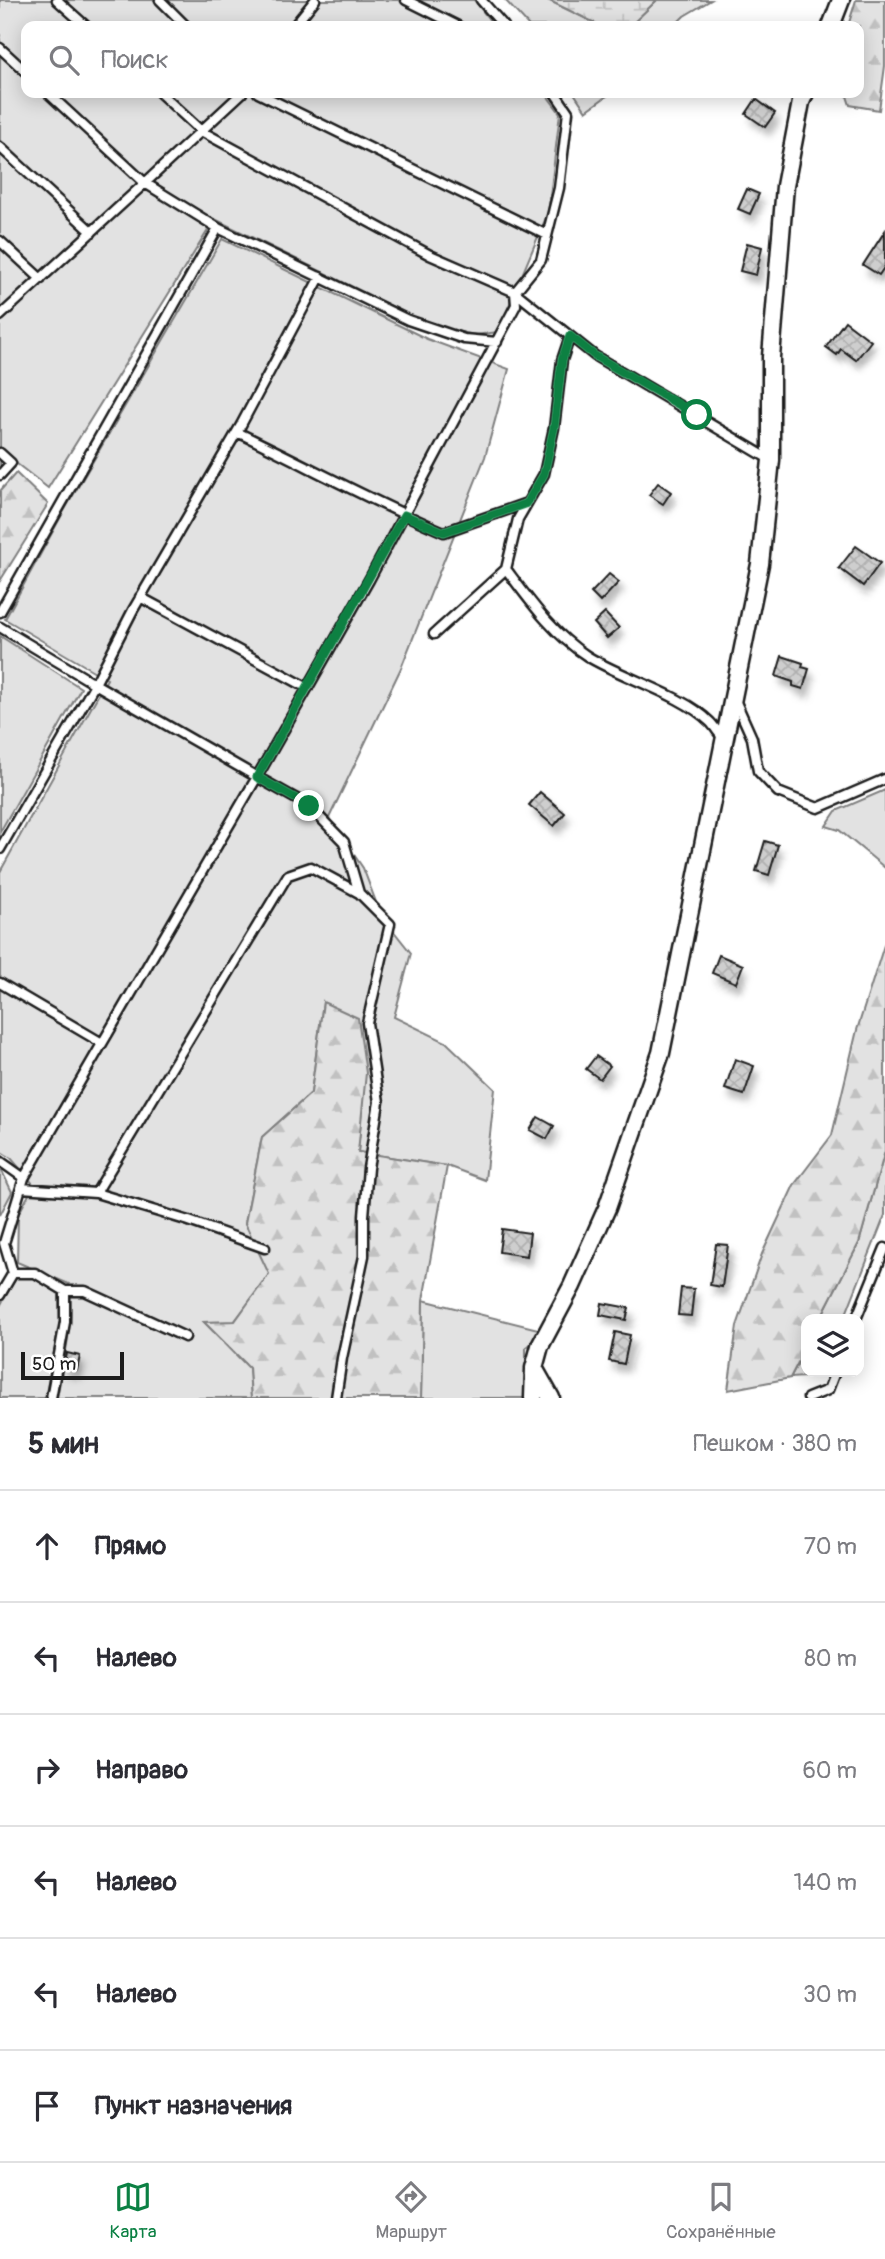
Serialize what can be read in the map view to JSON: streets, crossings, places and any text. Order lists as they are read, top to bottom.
{
  "scale_bar": "50 m",
  "page": {
    "search": "Поиск",
    "scale": "50 m",
    "heading": ["5 мин", "Пешком · 380 m"],
    "list": [
      ["Прямо", "70 m"],
      ["Налево", "80 m"],
      ["Направо", "60 m"],
      ["Налево", "140 m"],
      ["Налево", "30 m"],
      "Пункт назначения"
    ],
    "nav": ["Карта", "Маршрут", "Сохранённые"]
  }
}
